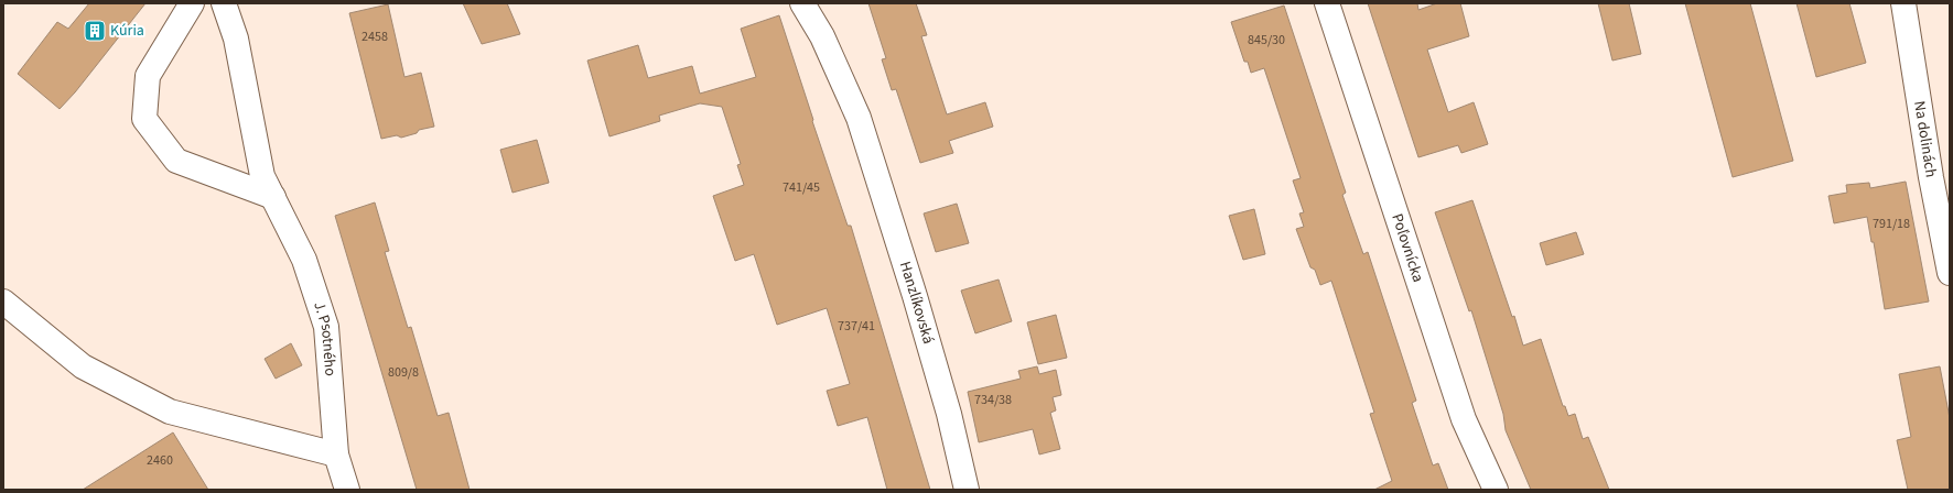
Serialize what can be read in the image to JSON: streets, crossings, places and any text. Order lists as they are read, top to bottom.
{
  "streets": {
    "street": [
      "Na dolinách",
      "Poľovnícka",
      "Hanzlíkovská",
      "J. Psotného"
    ]
  },
  "places": {
    "building": ["Kúria"]
  },
  "house_numbers": [
    "2458",
    "845/30",
    "741/45",
    "791/18",
    "737/41",
    "809/8",
    "734/38",
    "2460"
  ]
}
